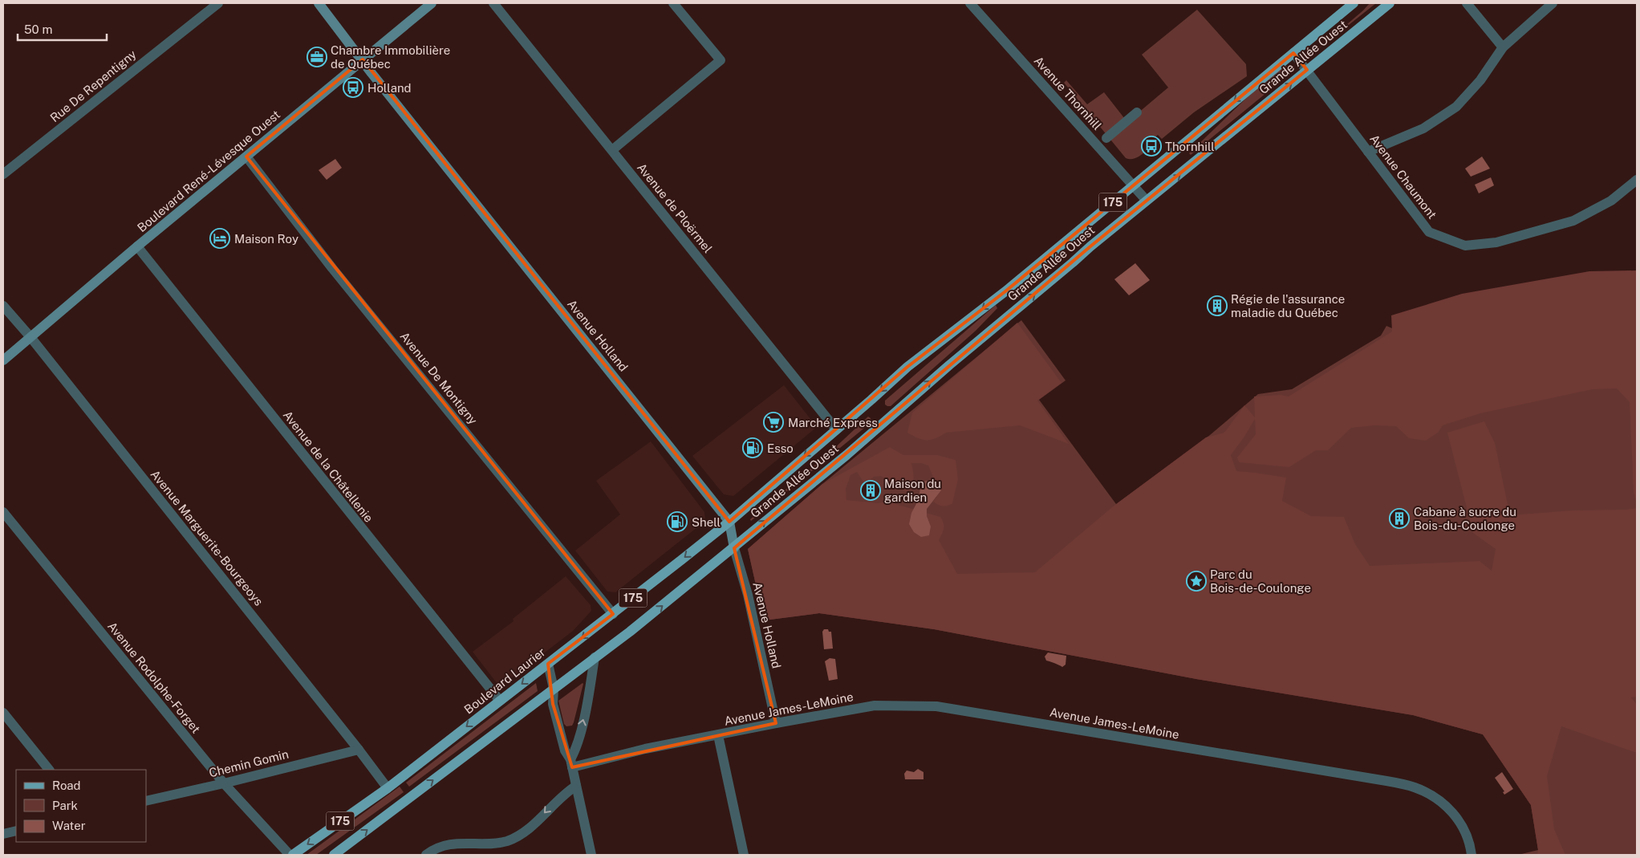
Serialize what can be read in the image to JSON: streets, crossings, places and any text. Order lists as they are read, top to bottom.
{
  "streets": {
    "main road": [
      "Grande Allée Ouest",
      "Boulevard René-Lévesque Ouest",
      "175",
      "Avenue Holland",
      "Boulevard Laurier"
    ],
    "street": [
      "Rue De Repentigny",
      "Avenue Thornhill",
      "Avenue Chaumont",
      "Avenue de Ploërmel",
      "Avenue De Montigny",
      "Avenue de la Châtellenie",
      "Avenue Marguerite-Bourgeoys",
      "Avenue Rodolphe-Forget",
      "Avenue James-LeMoine",
      "Chemin Gomin"
    ]
  },
  "crossings": [
    ["Grande Allée Ouest", "Avenue Thornhill"],
    ["Grande Allée Ouest", "Avenue Chaumont"],
    ["Grande Allée Ouest", "175"],
    ["Grande Allée Ouest", "Avenue de Ploërmel"],
    ["Grande Allée Ouest", "Avenue Holland"],
    ["Grande Allée Ouest", "Boulevard Laurier"],
    ["Boulevard René-Lévesque Ouest", "Avenue Holland"],
    ["Boulevard René-Lévesque Ouest", "Avenue De Montigny"],
    ["Boulevard René-Lévesque Ouest", "Avenue de la Châtellenie"],
    ["Boulevard René-Lévesque Ouest", "Avenue Marguerite-Bourgeoys"],
    ["175", "Avenue Holland"],
    ["Avenue Holland", "Boulevard Laurier"],
    ["Avenue Holland", "Avenue James-LeMoine"],
    ["Avenue De Montigny", "Boulevard Laurier"],
    ["Avenue de la Châtellenie", "Boulevard Laurier"],
    ["Avenue Marguerite-Bourgeoys", "Boulevard Laurier"],
    ["Avenue Marguerite-Bourgeoys", "Chemin Gomin"],
    ["Avenue Rodolphe-Forget", "Boulevard Laurier"],
    ["Avenue Rodolphe-Forget", "Chemin Gomin"]
  ],
  "places": {
    "office": ["Chambre Immobilière de Québec"],
    "bus stop": ["Holland", "Thornhill"],
    "hotel": ["Maison Roy"],
    "building": ["Régie de l'assurance maladie du Québec", "Maison du gardien", "Cabane à sucre du Bois-du-Coulonge"],
    "supermarket": ["Marché Express"],
    "fuel station": ["Esso", "Shell"],
    "place": ["Parc du Bois-de-Coulonge"]
  },
  "legend": ["Road", "Park", "Water"],
  "scale_bar": "50 m"
}
